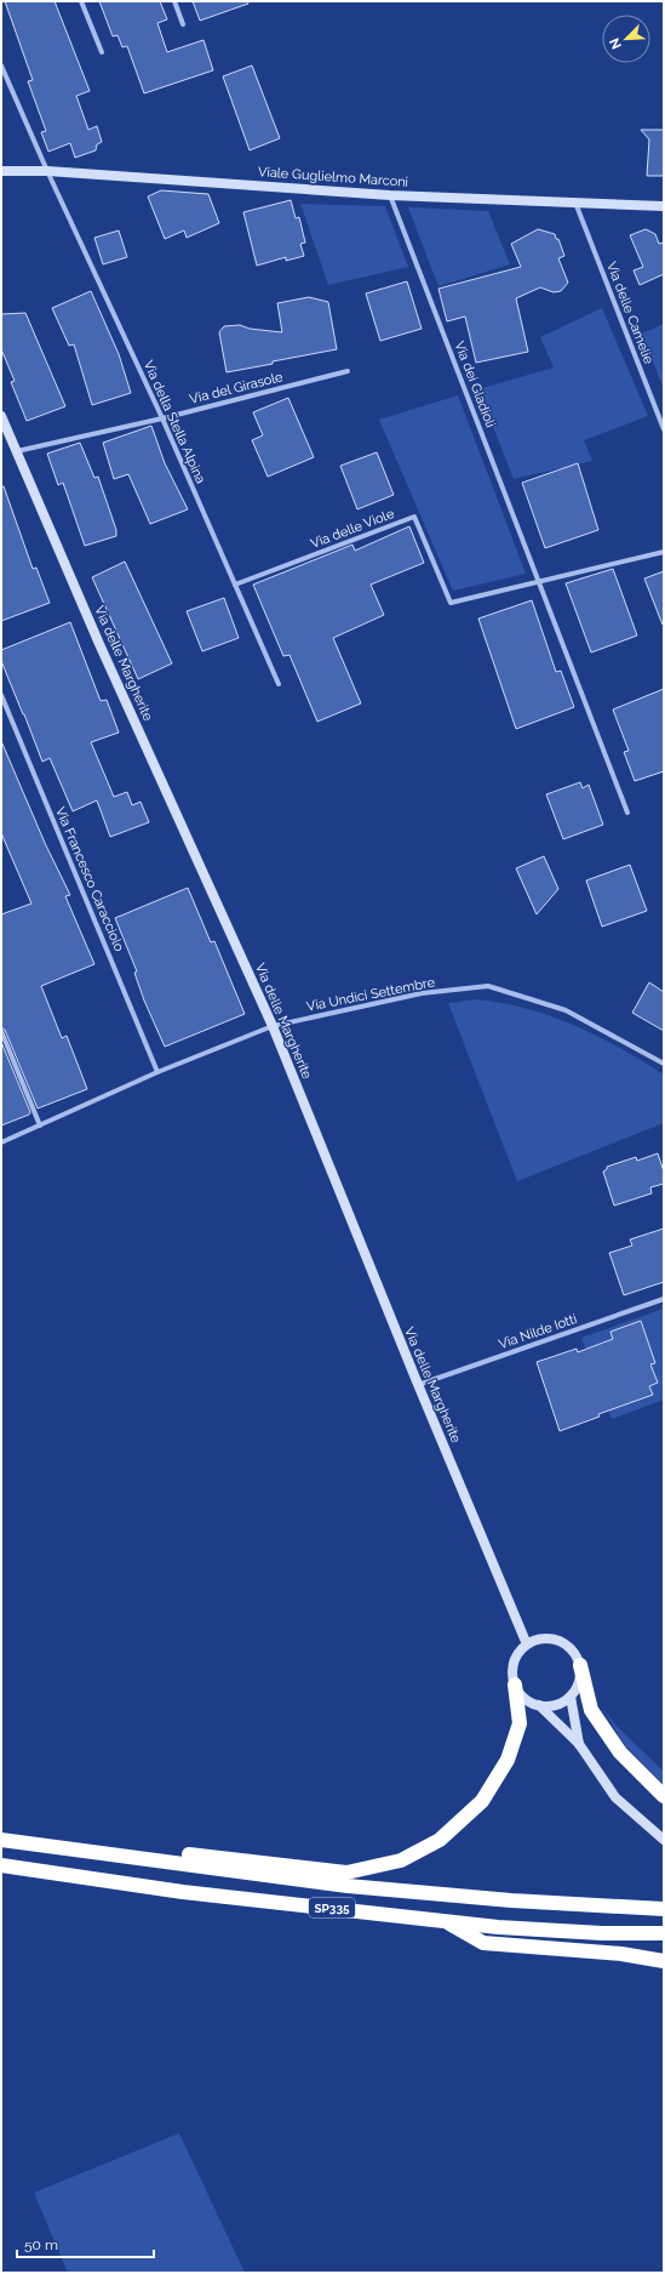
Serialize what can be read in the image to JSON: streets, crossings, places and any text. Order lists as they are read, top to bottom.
{
  "streets": {
    "highway": ["SP335"],
    "street": [
      "Viale Guglielmo Marconi",
      "Via delle Camelie",
      "Via dei Gladioli",
      "Via del Girasole",
      "Via della Stella Alpina",
      "Via delle Viole",
      "Via delle Margherite",
      "Via Francesco Caracciolo",
      "Via Undici Settembre",
      "Via Nilde Iotti"
    ]
  },
  "crossings": [
    ["Viale Guglielmo Marconi", "Via delle Camelie"],
    ["Viale Guglielmo Marconi", "Via dei Gladioli"],
    ["Viale Guglielmo Marconi", "Via della Stella Alpina"],
    ["Via dei Gladioli", "Via delle Viole"],
    ["Via del Girasole", "Via della Stella Alpina"],
    ["Via del Girasole", "Via delle Margherite"],
    ["Via della Stella Alpina", "Via delle Viole"],
    ["Via delle Margherite", "Via Undici Settembre"],
    ["Via delle Margherite", "Via Nilde Iotti"],
    ["Via Francesco Caracciolo", "Via Undici Settembre"]
  ],
  "scale_bar": "50 m",
  "north": "bottom left"
}
